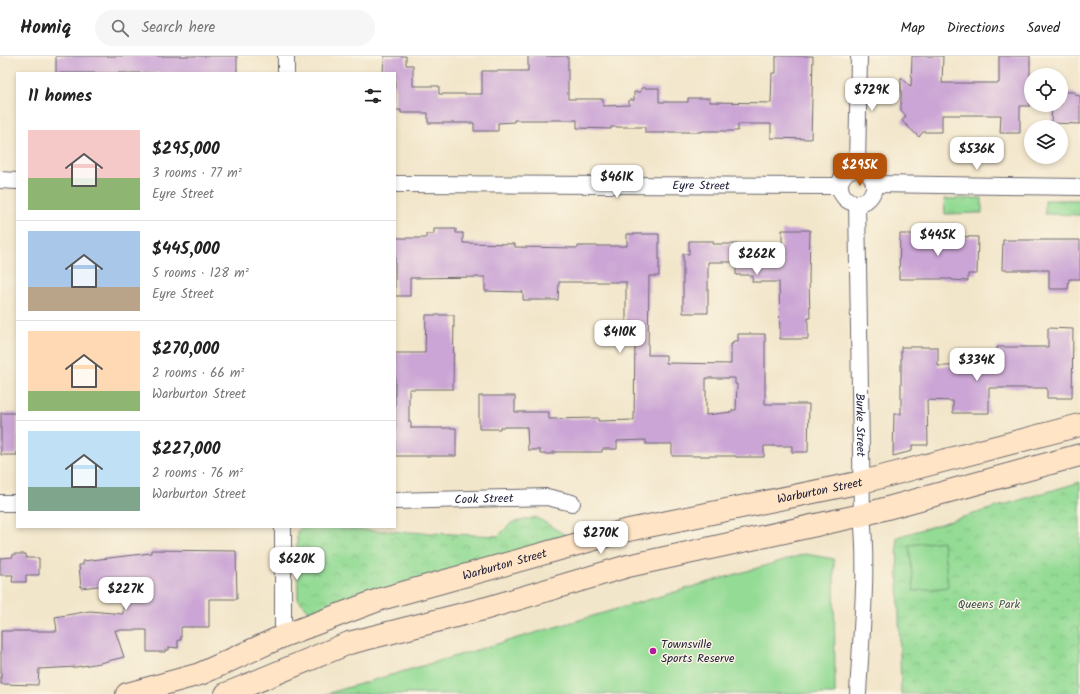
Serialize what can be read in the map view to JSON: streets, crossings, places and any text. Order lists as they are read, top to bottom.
{
  "streets": {
    "main road": ["Warburton Street"],
    "street": ["Eyre Street", "Burke Street", "Cook Street"]
  },
  "crossings": [
    ["Eyre Street", "Burke Street"],
    ["Burke Street", "Warburton Street"]
  ],
  "parks": ["Queens Park"],
  "places": ["Townsville Sports Reserve"],
  "page": {
    "header": "Homiq",
    "search": "Search here",
    "nav": ["Map", "Directions", "Saved"],
    "heading": "11 homes",
    "price": [
      "$729K",
      "$536K",
      "$295K",
      "$461K",
      "$445K",
      "$262K",
      "$410K",
      "$334K",
      "$270K",
      "$620K",
      "$227K"
    ],
    "list": [
      {
        "name": "$295,000",
        "note": "3 rooms · 77 m² · Eyre Street"
      },
      {
        "name": "$445,000",
        "note": "5 rooms · 128 m² · Eyre Street"
      },
      {
        "name": "$270,000",
        "note": "2 rooms · 66 m² · Warburton Street"
      },
      {
        "name": "$227,000",
        "note": "2 rooms · 76 m² · Warburton Street"
      }
    ]
  }
}
